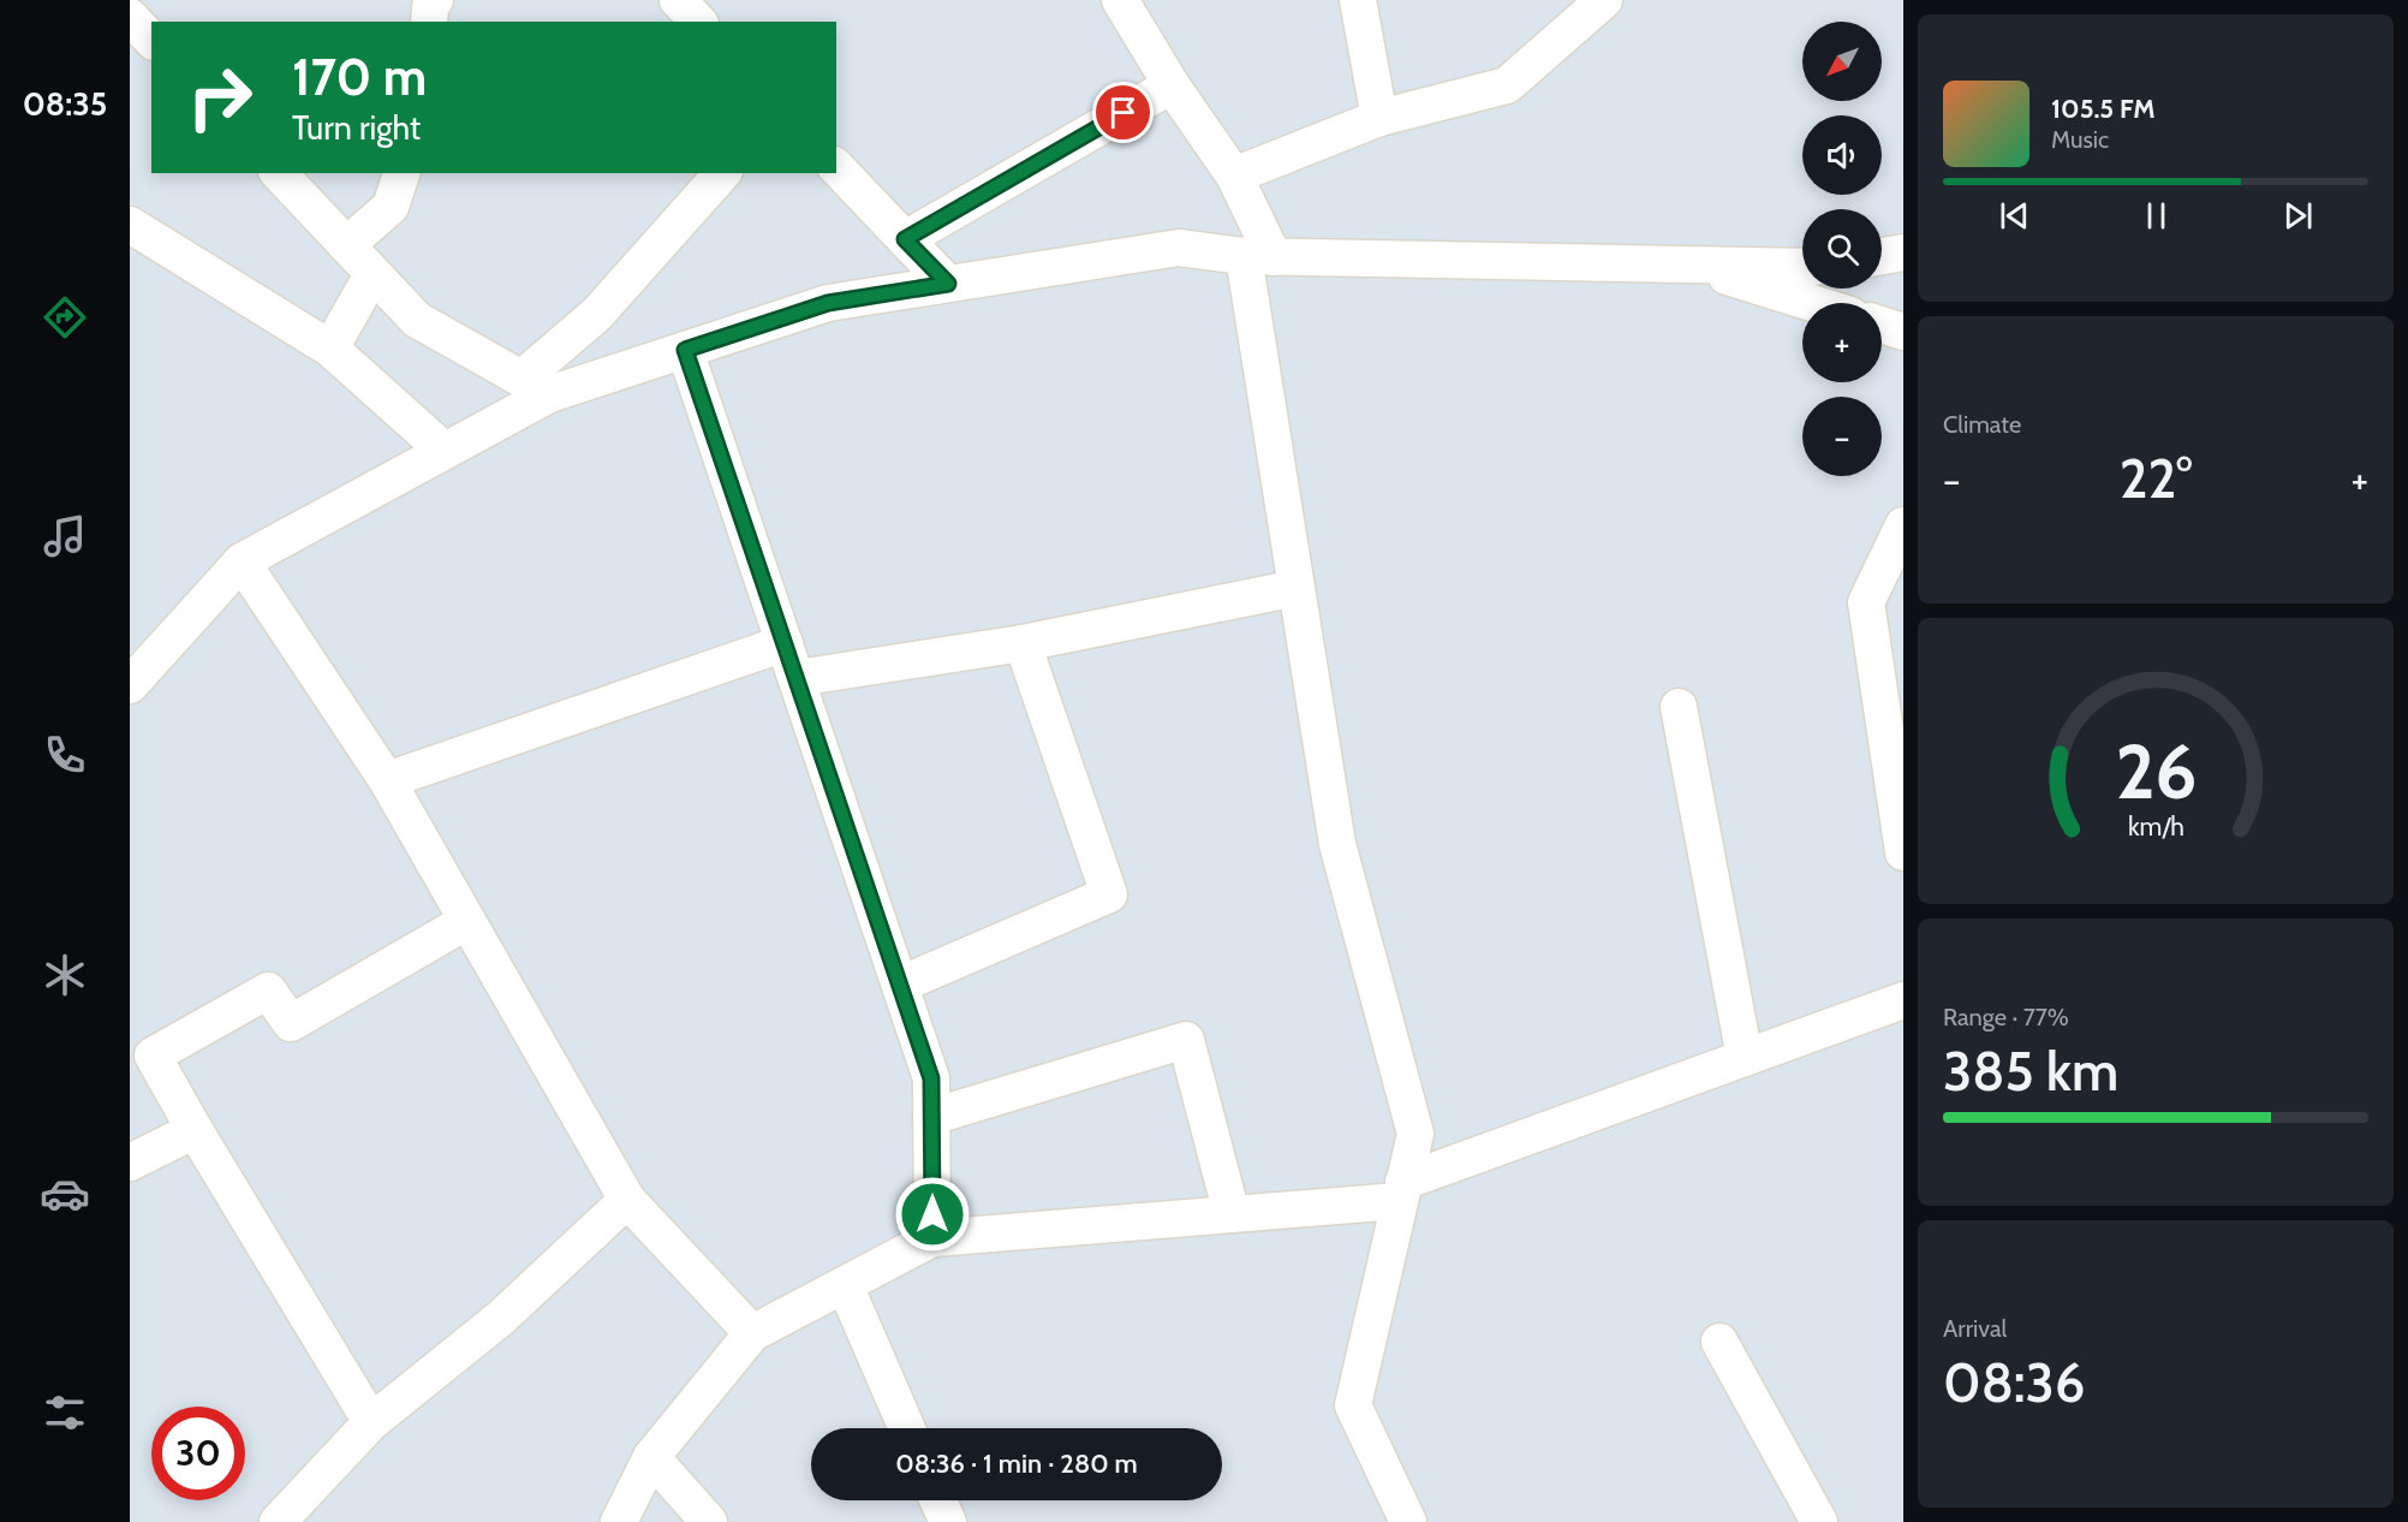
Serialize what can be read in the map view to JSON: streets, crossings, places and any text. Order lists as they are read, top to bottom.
{
  "north": "bottom left",
  "page": {
    "tabs": "08:35",
    "map_buttons": ["+", "−"],
    "turn": ["170 m", "Turn right"],
    "song": ["105.5 FM", "Music"],
    "tile": [
      "Climate",
      ["Range · 77%", "385 km"],
      ["Arrival", "08:36"]
    ],
    "heat": ["−", "22°", "+"],
    "limit": "30",
    "trip": "08:36 · 1 min · 280 m",
    "gauge": ["26", "km/h"]
  }
}
